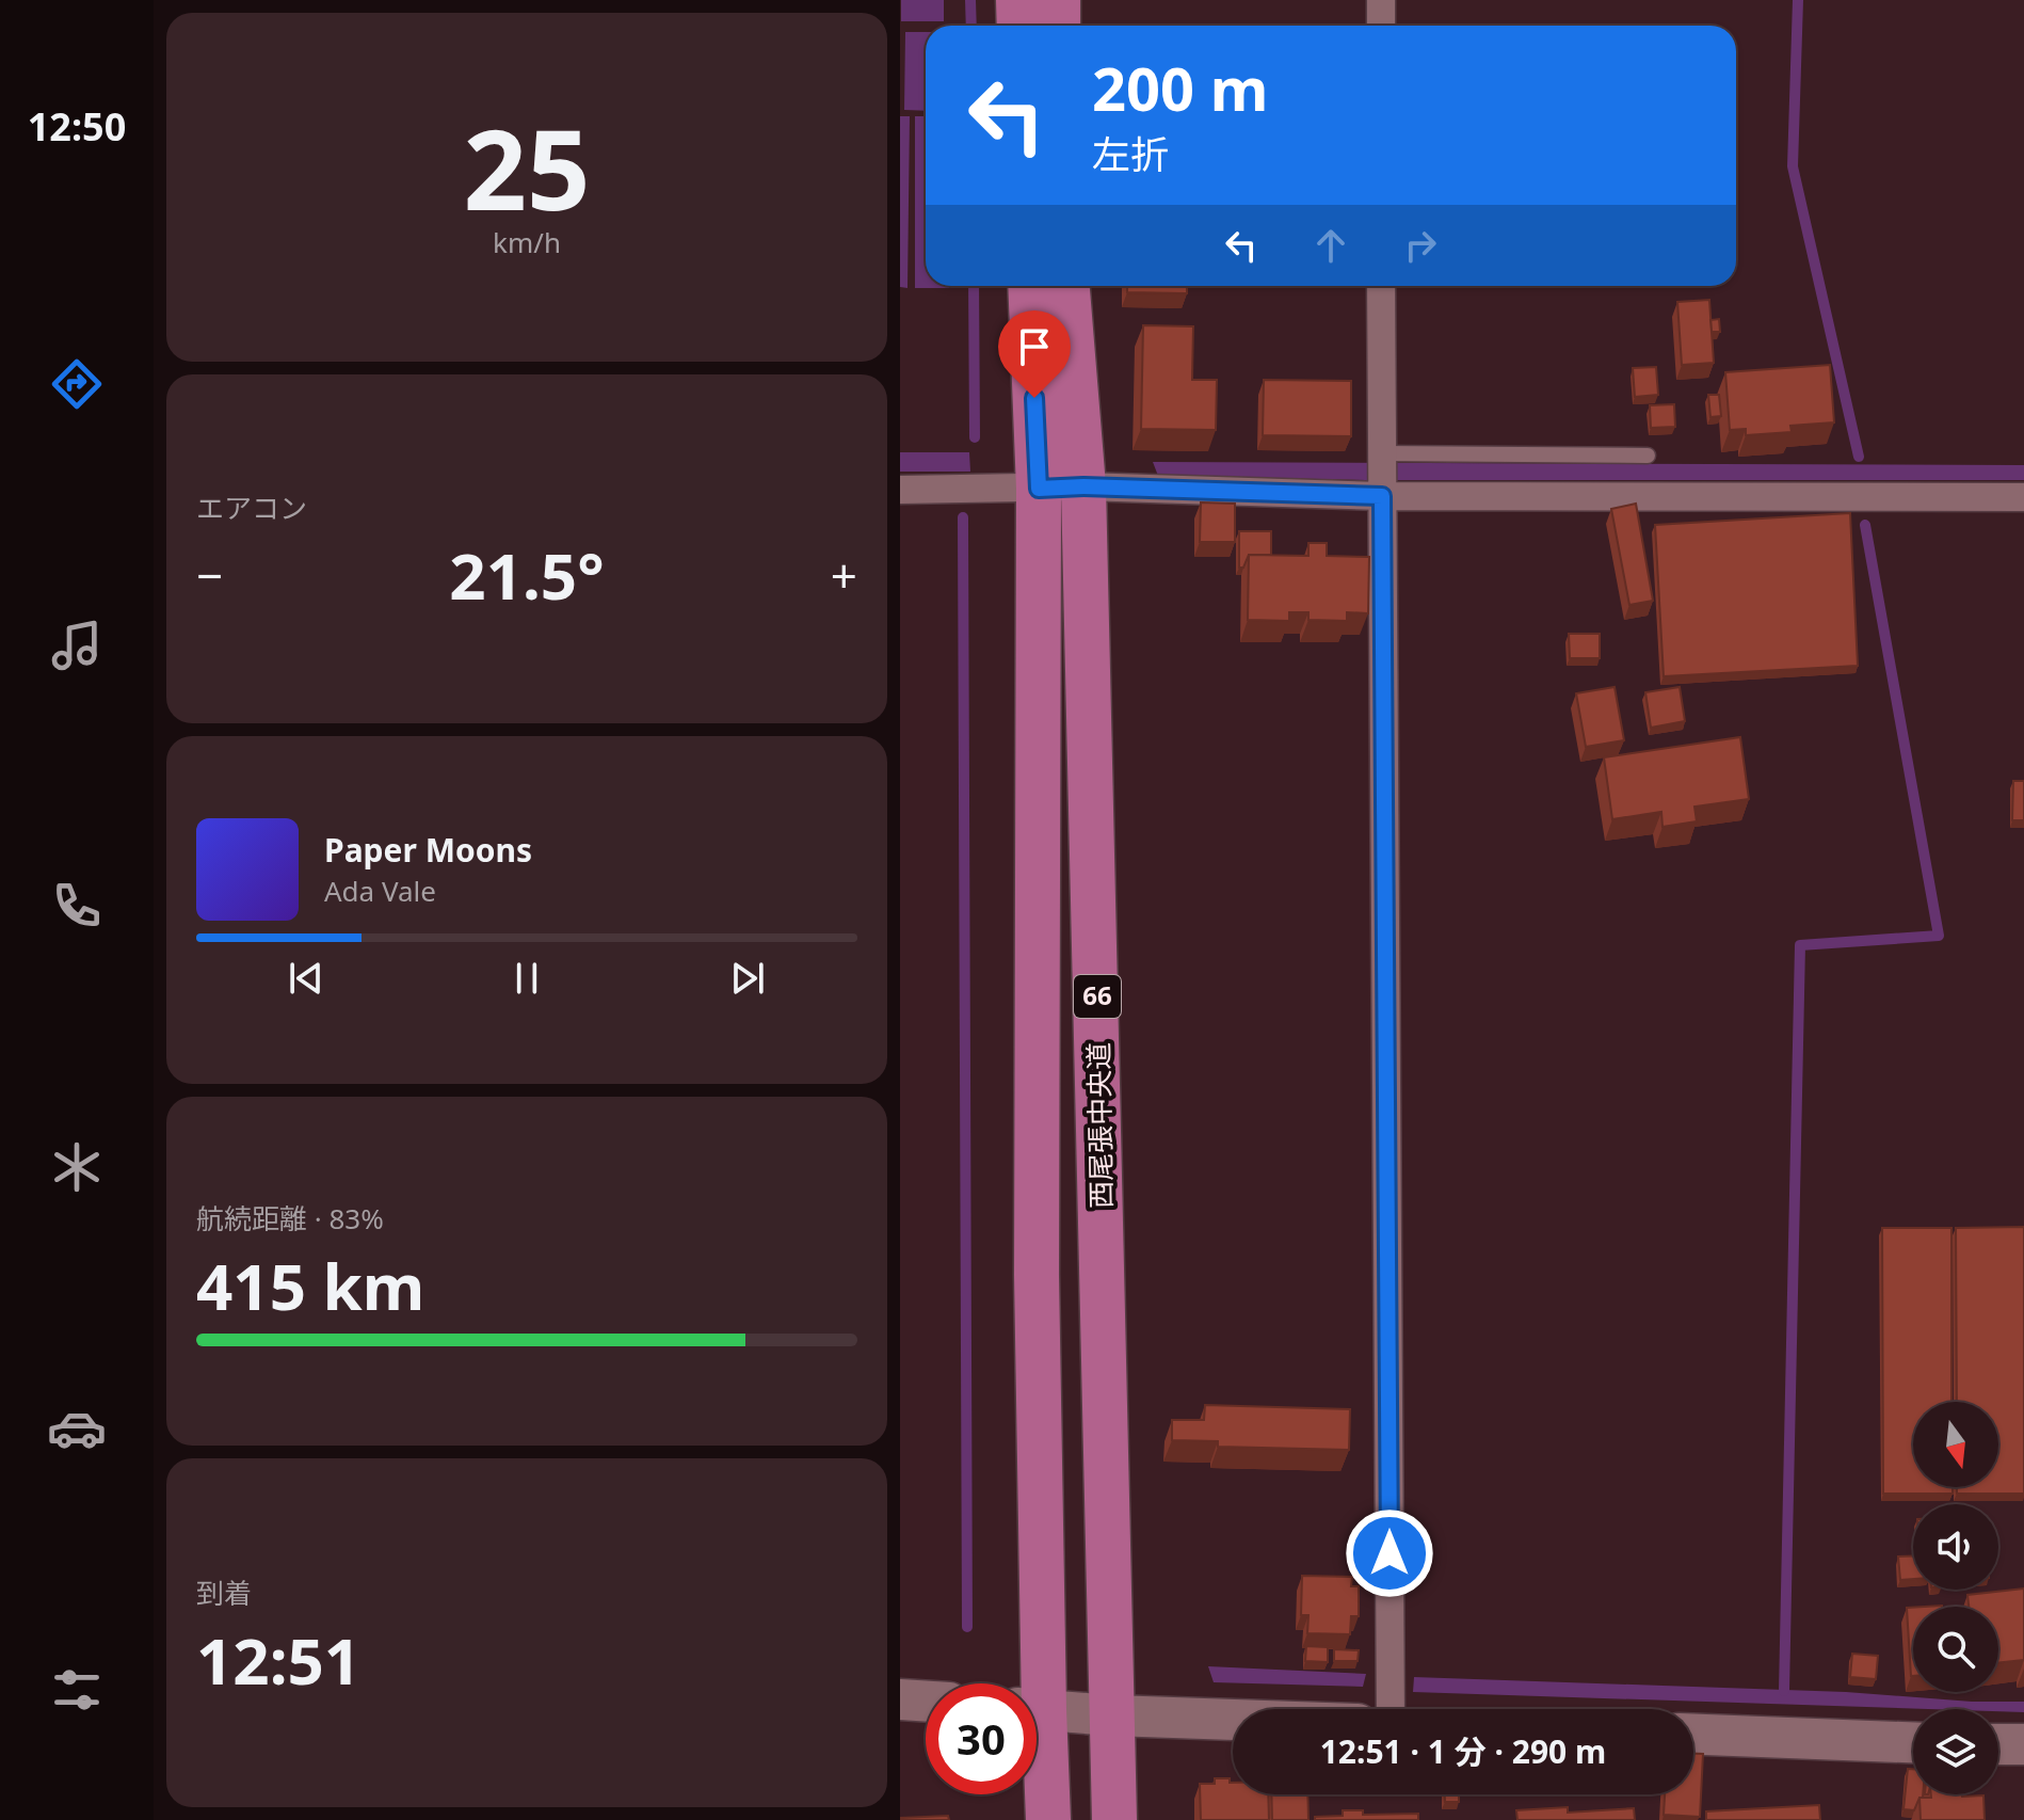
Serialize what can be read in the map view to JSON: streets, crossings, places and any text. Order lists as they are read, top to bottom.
{
  "streets": {
    "main road": ["66", "西尾張中央道"]
  },
  "north": "bottom",
  "page": {
    "tabs": "12:50",
    "tile": [
      ["25", "km/h"],
      "エアコン",
      ["航続距離 · 83%", "415 km"],
      ["到着", "12:51"]
    ],
    "turn": ["200 m", "左折"],
    "heat": ["−", "21.5°", "+"],
    "song": ["Paper Moons", "Ada Vale"],
    "limit": "30",
    "trip": "12:51 · 1 分 · 290 m"
  }
}
